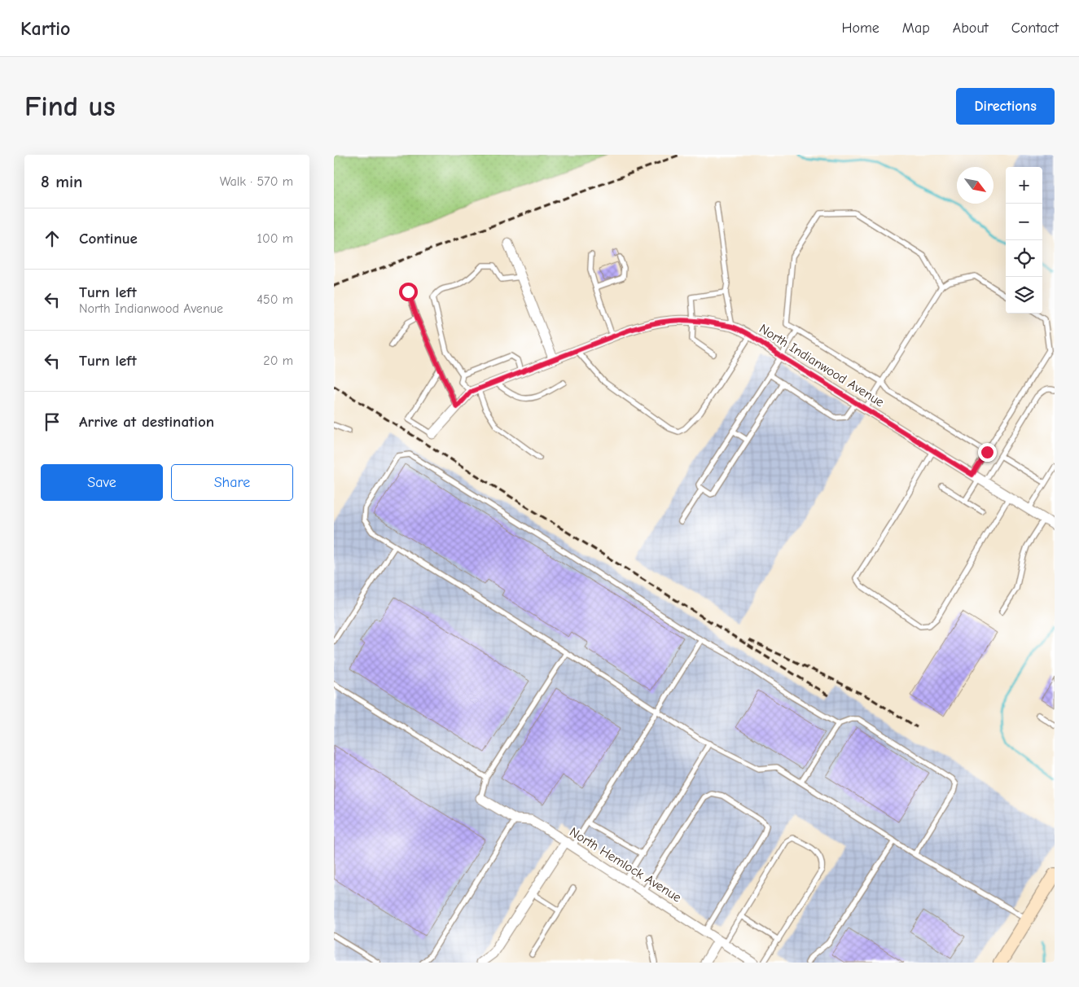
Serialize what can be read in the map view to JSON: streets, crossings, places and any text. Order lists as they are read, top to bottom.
{
  "streets": {
    "street": ["North Indianwood Avenue", "North Hemlock Avenue"]
  },
  "north": "bottom right",
  "page": {
    "header": "Kartio",
    "nav": [
      "Home",
      "Map",
      "About",
      "Contact"
    ],
    "buttons": [
      "Directions",
      ["Save", "Share"]
    ],
    "title": "Find us",
    "heading": ["8 min", "Walk · 570 m"],
    "map_buttons": ["+", "−"],
    "list": [
      ["Continue", "100 m"],
      ["Turn left", "North Indianwood Avenue", "450 m"],
      ["Turn left", "20 m"],
      "Arrive at destination"
    ]
  }
}
